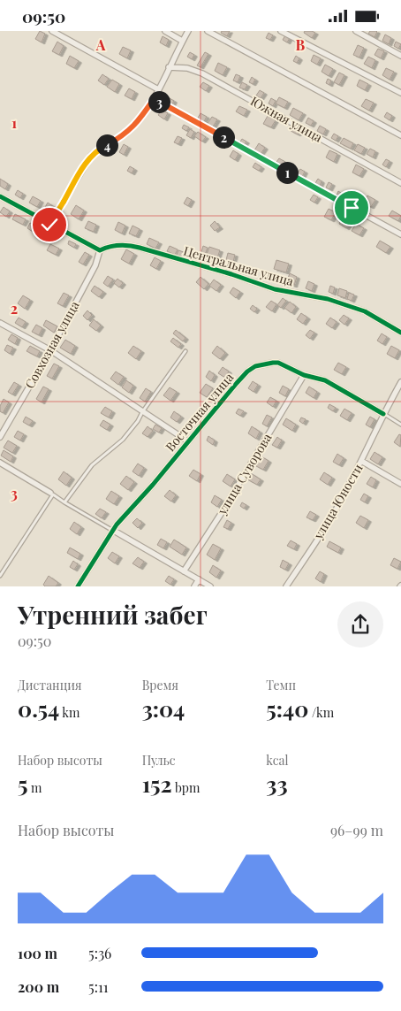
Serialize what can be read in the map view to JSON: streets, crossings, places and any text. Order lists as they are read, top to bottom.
{
  "streets": {
    "street": [
      "Южная улица",
      "Центральная улица",
      "Совхозная улица",
      "Восточная улица",
      "улица Суворова",
      "улица Юности"
    ]
  },
  "crossings": [
    ["Центральная улица", "Совхозная улица"],
    ["Восточная улица", "улица Суворова"],
    ["Восточная улица", "улица Юности"]
  ],
  "page": {
    "status": "09:50",
    "pins": [
      "3",
      "2",
      "4",
      "1"
    ],
    "heading": ["Утренний забег", "09:50"],
    "stats": [
      ["Дистанция", "0.54 km"],
      ["Время", "3:04"],
      ["Темп", "5:40 /km"],
      ["Набор высоты", "5 m"],
      ["Пульс", "152 bpm"],
      ["kcal", "33"]
    ],
    "chart": ["Набор высоты", "96–99 m"],
    "list": [
      {
        "name": "100 m",
        "note": "5:36"
      },
      {
        "name": "200 m",
        "note": "5:11"
      }
    ]
  },
  "grid": {
    "columns": ["A", "B"],
    "rows": ["1", "2", "3"]
  }
}
